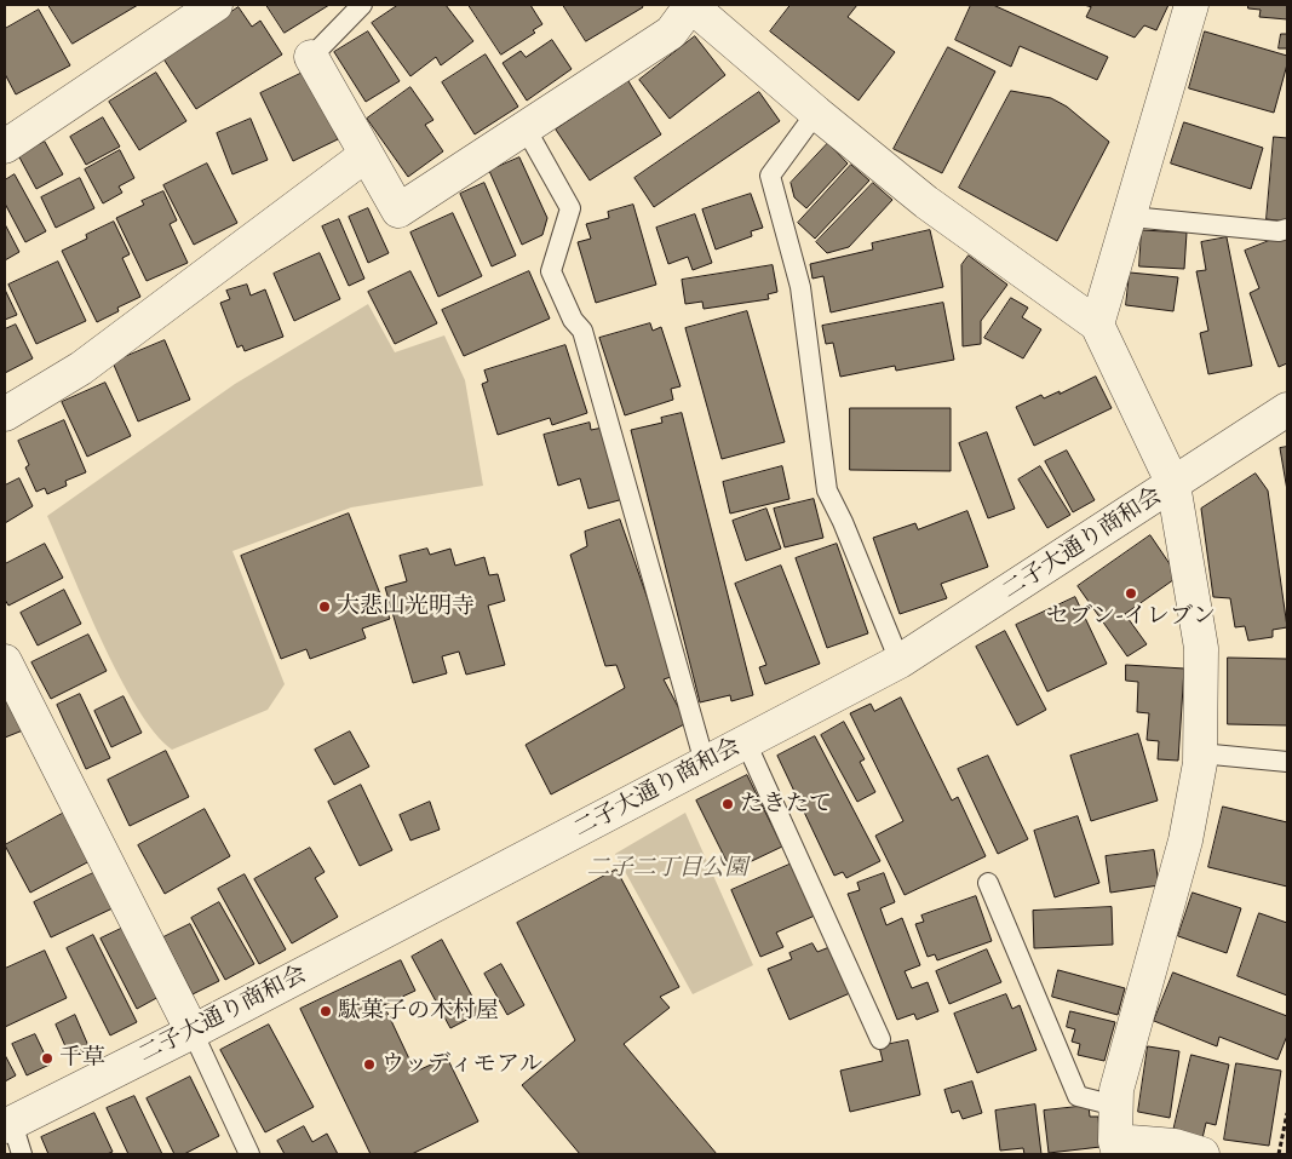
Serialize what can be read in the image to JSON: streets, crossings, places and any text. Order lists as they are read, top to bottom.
{
  "streets": {
    "street": ["二子大通り商和会"]
  },
  "parks": ["二子二丁目公園"],
  "places": [
    "セブン-イレブン",
    "大悲山光明寺",
    "たきたて",
    "駄菓子の木村屋",
    "千草",
    "ウッディモアル"
  ]
}
